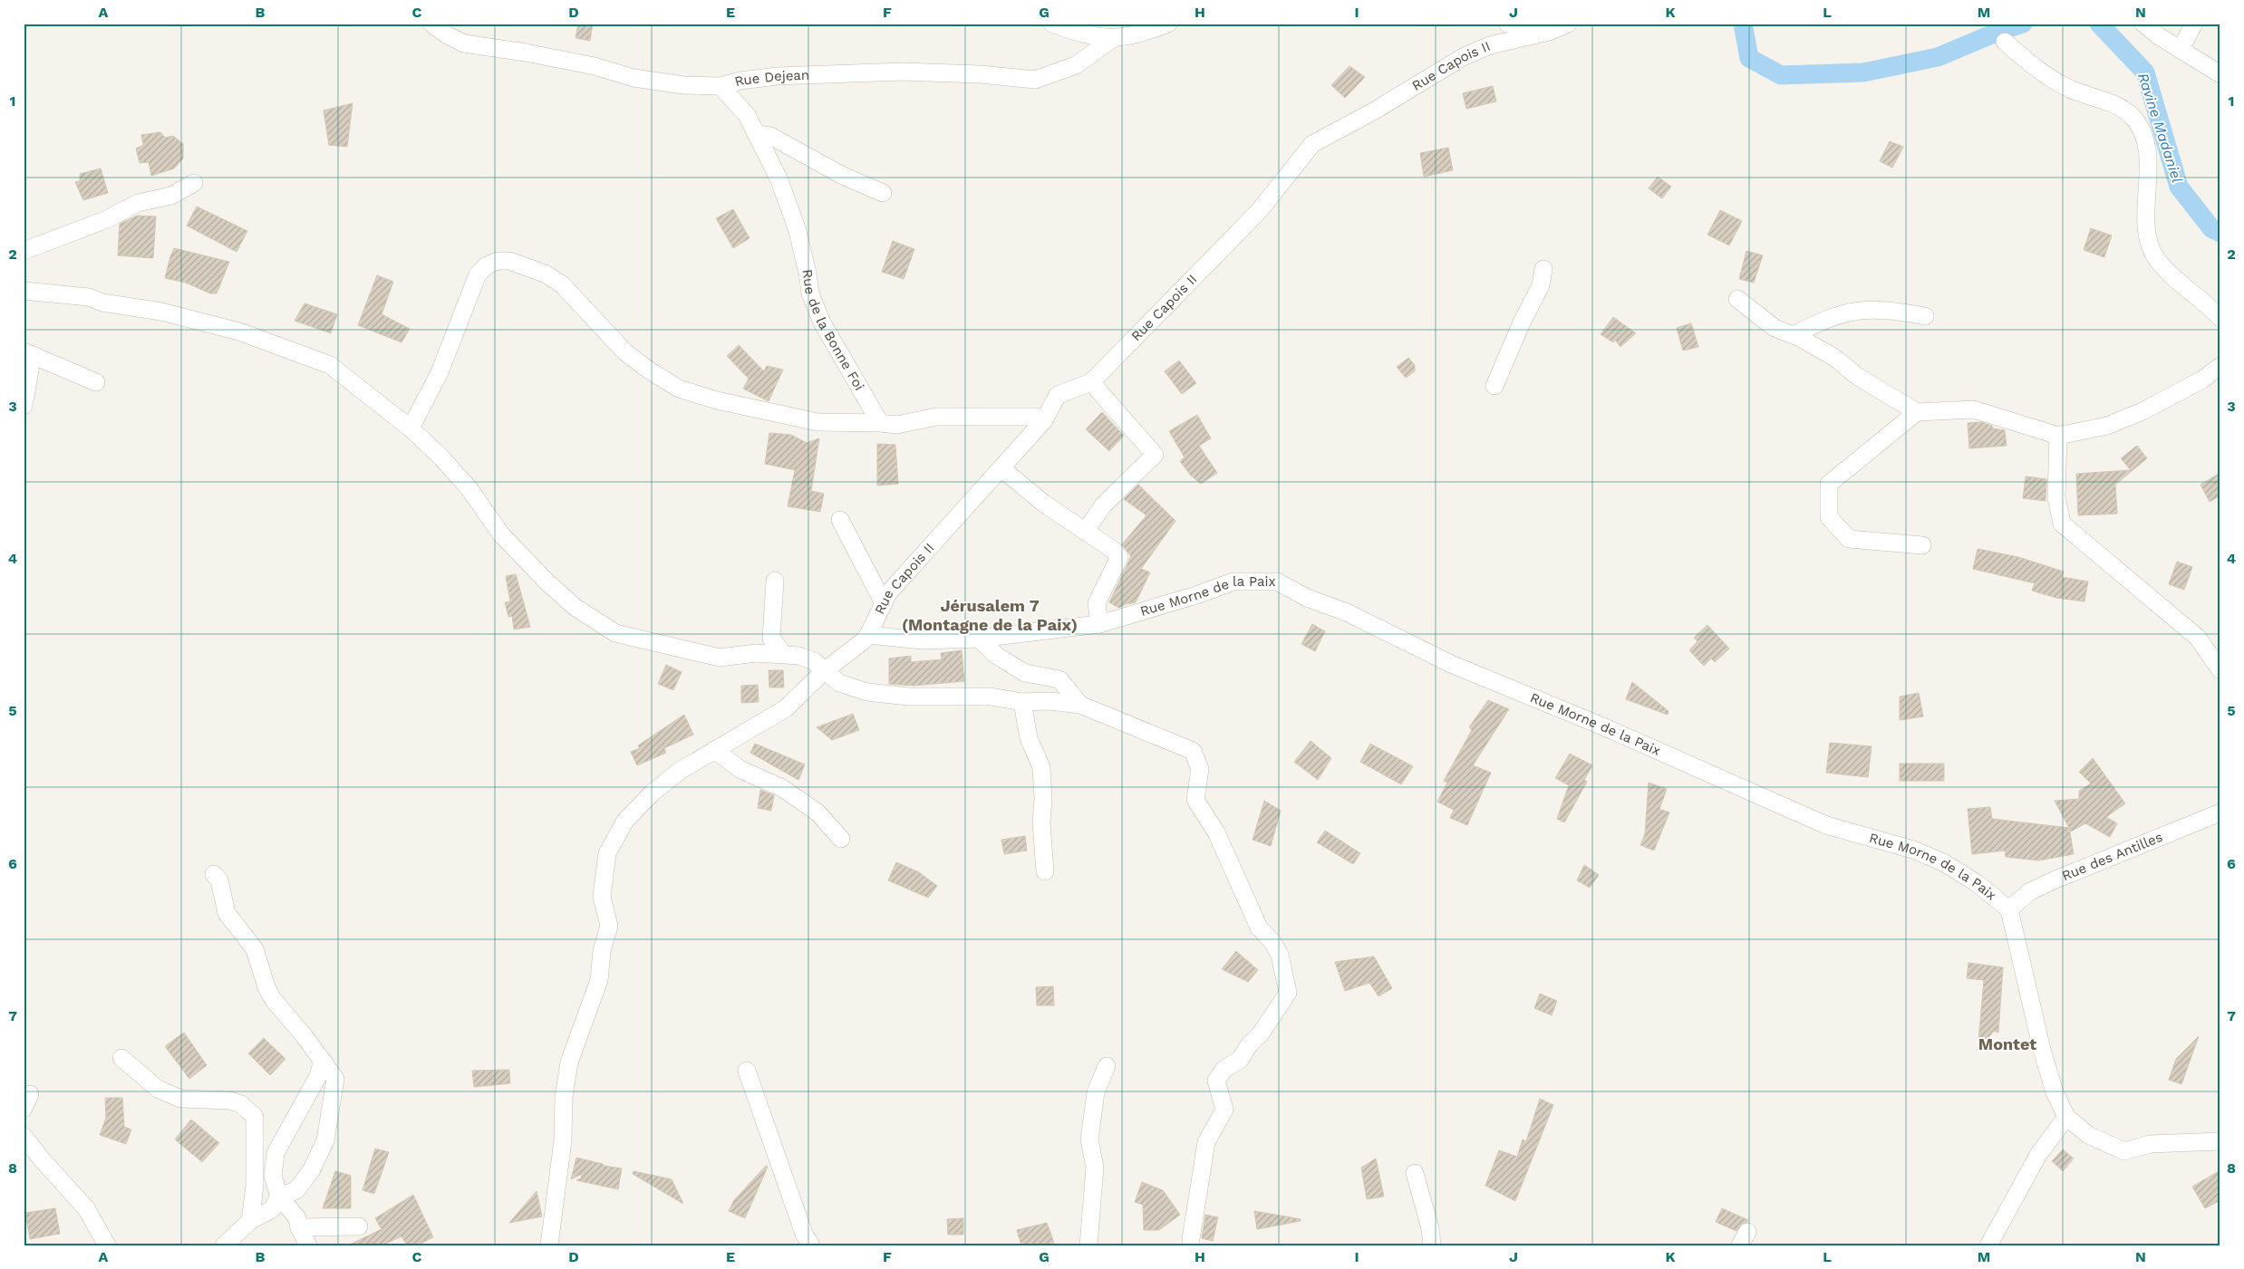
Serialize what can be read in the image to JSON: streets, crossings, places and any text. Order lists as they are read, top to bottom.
{
  "streets": {
    "street": [
      "Rue Capois II",
      "Rue Dejean",
      "Rue de la Bonne Foi",
      "Rue Morne de la Paix",
      "Rue des Antilles"
    ]
  },
  "crossings": [
    ["Rue Capois II", "Rue Morne de la Paix"],
    ["Rue Dejean", "Rue de la Bonne Foi"],
    ["Rue Morne de la Paix", "Rue des Antilles"]
  ],
  "districts": ["Jérusalem 7 (Montagne de la Paix)", "Montet"],
  "water": ["Ravine Madaniel"],
  "grid": {
    "columns": [
      "A",
      "B",
      "C",
      "D",
      "E",
      "F",
      "G",
      "H",
      "I",
      "J",
      "K",
      "L",
      "M",
      "N"
    ],
    "rows": [
      "1",
      "2",
      "3",
      "4",
      "5",
      "6",
      "7",
      "8"
    ]
  }
}
